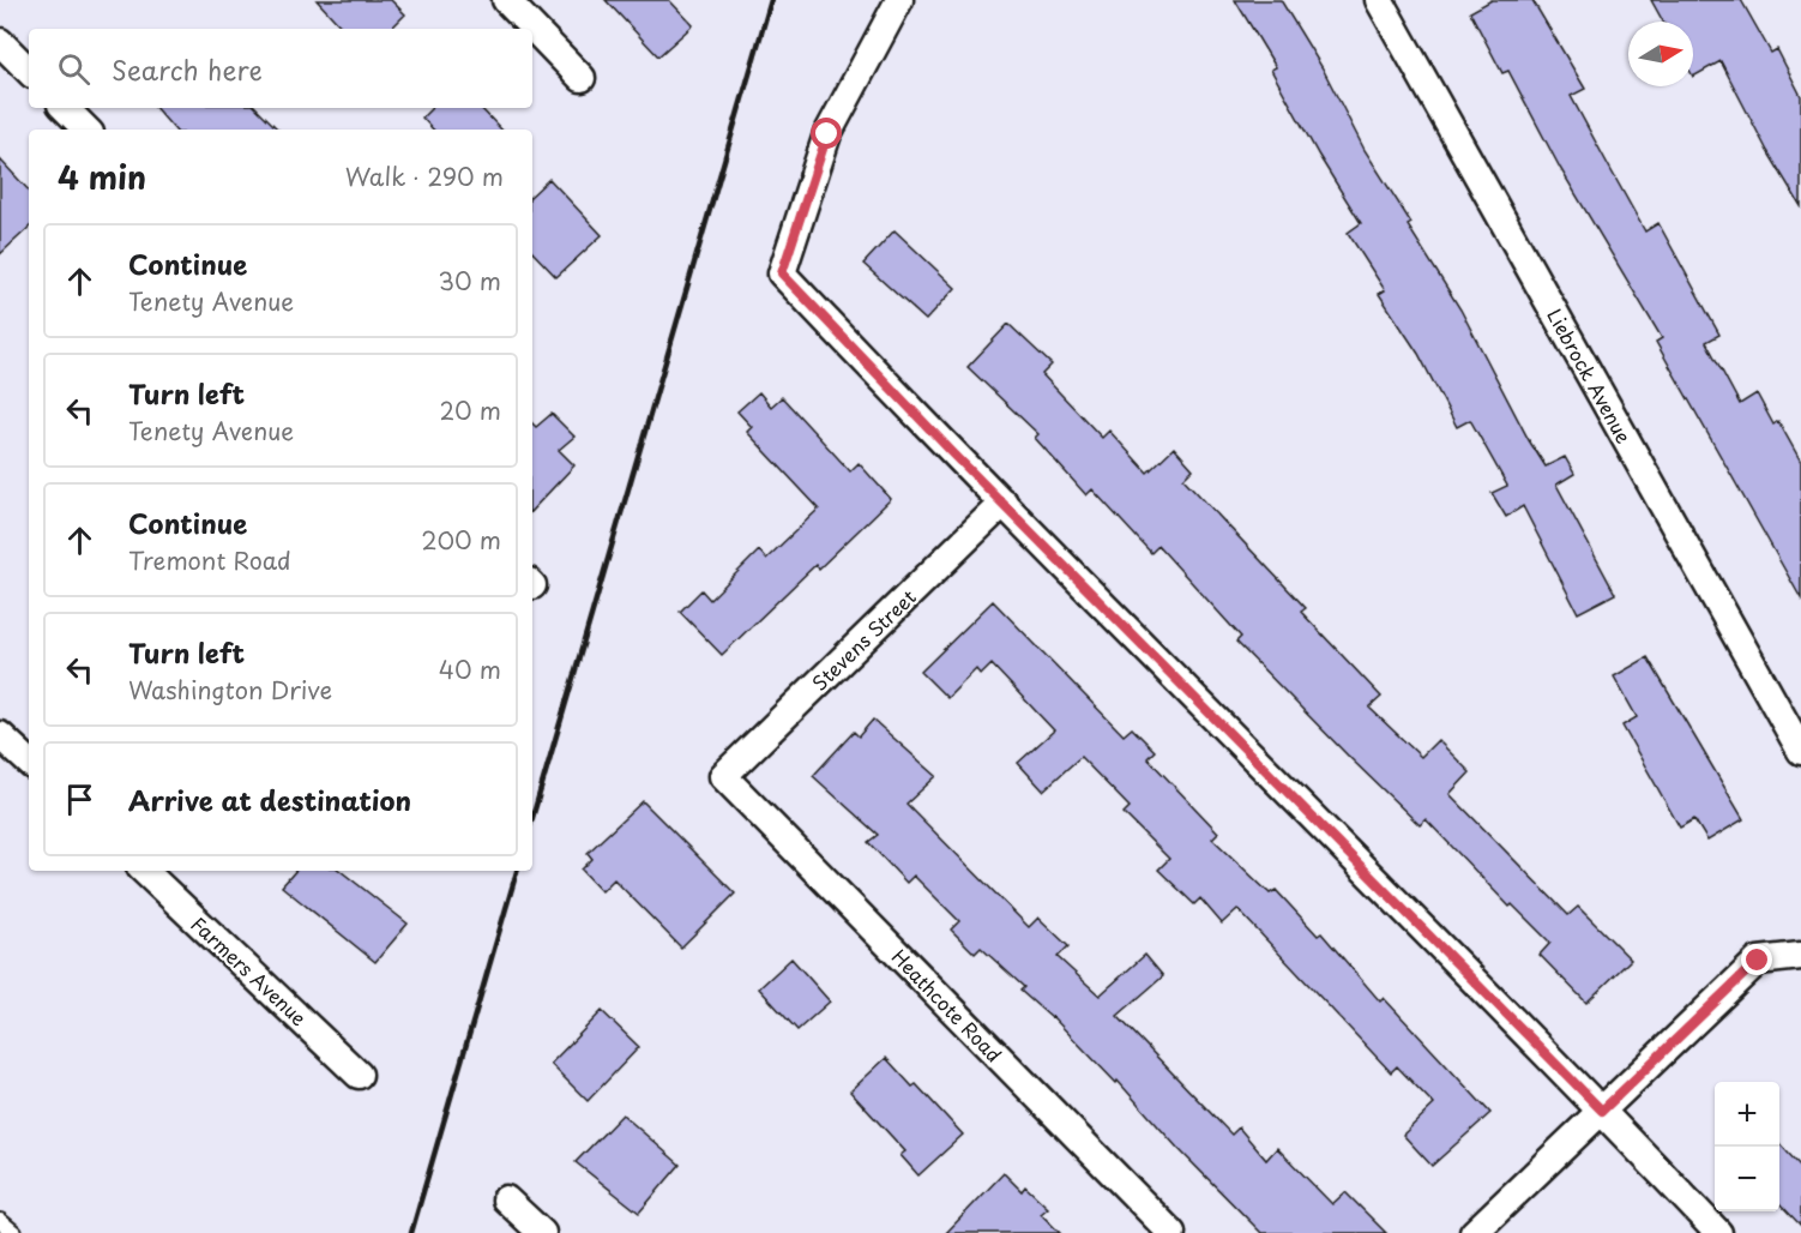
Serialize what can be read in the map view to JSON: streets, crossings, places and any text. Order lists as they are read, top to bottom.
{
  "streets": {
    "street": [
      "Liebrock Avenue",
      "Stevens Street",
      "Farmers Avenue",
      "Heathcote Road"
    ]
  },
  "crossings": [
    ["Stevens Street", "Heathcote Road"]
  ],
  "north": "right",
  "page": {
    "search": "Search here",
    "heading": ["4 min", "Walk · 290 m"],
    "list": [
      ["Continue", "Tenety Avenue", "30 m"],
      ["Turn left", "Tenety Avenue", "20 m"],
      ["Continue", "Tremont Road", "200 m"],
      ["Turn left", "Washington Drive", "40 m"],
      "Arrive at destination"
    ],
    "map_buttons": ["+", "−"]
  }
}
